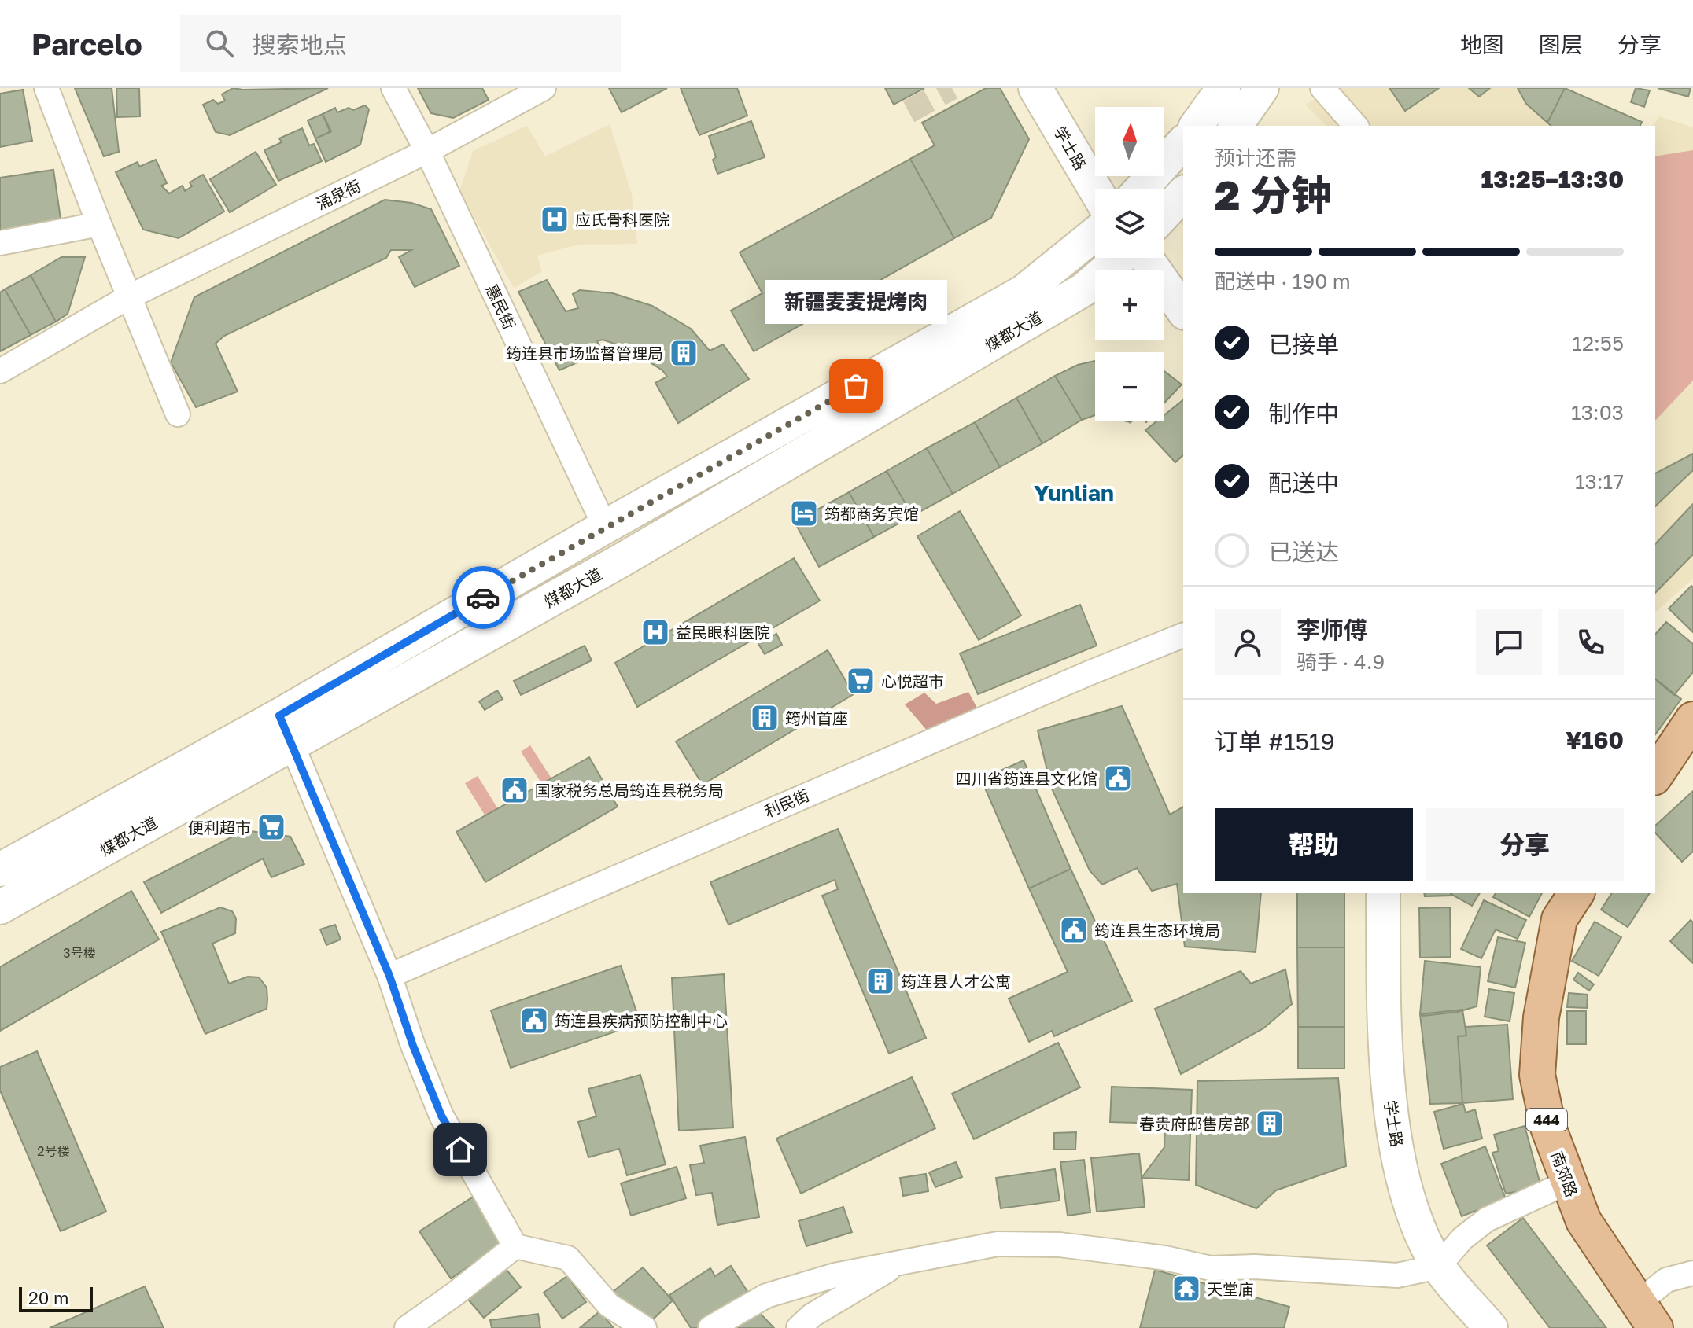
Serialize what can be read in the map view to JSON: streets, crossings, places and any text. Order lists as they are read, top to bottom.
{
  "streets": {
    "main road": [
      "学士路",
      "煤都大道",
      "444",
      "南郊路"
    ],
    "street": ["涌泉街", "惠民街", "利民街"]
  },
  "crossings": [
    ["涌泉街", "惠民街"],
    ["惠民街", "煤都大道"]
  ],
  "districts": ["Yunlian"],
  "places": {
    "hospital": ["应氏骨科医院", "益民眼科医院"],
    "building": [
      "筠连县市场监督管理局",
      "筠州首座",
      "筠连县人才公寓",
      "春贵府邸售房部"
    ],
    "other": ["新疆麦麦提烤肉"],
    "hotel": ["筠都商务宾馆"],
    "supermarket": ["心悦超市", "便利超市"],
    "public building": [
      "四川省筠连县文化馆",
      "国家税务总局筠连县税务局",
      "筠连县生态环境局",
      "筠连县疾病预防控制中心"
    ],
    "temple": ["天堂庙"]
  },
  "house_numbers": ["3号楼", "2号楼"],
  "scale_bar": "20 m",
  "north": "top",
  "page": {
    "header": "Parcelo",
    "search": "搜索地点",
    "nav": ["地图", "图层", "分享"],
    "map_buttons": ["+", "−"],
    "heading": ["2 分钟", "预计还需", "13:25–13:30"],
    "panel": [
      "李师傅",
      "骑手 · 4.9",
      "订单 #1519",
      "¥160"
    ],
    "bar": "配送中 · 190 m",
    "bubble": "新疆麦麦提烤肉",
    "list": [
      ["已接单", "12:55"],
      ["制作中", "13:03"],
      ["配送中", "13:17"],
      "已送达"
    ],
    "buttons": ["帮助", "分享"],
    "scale": "20 m"
  }
}
